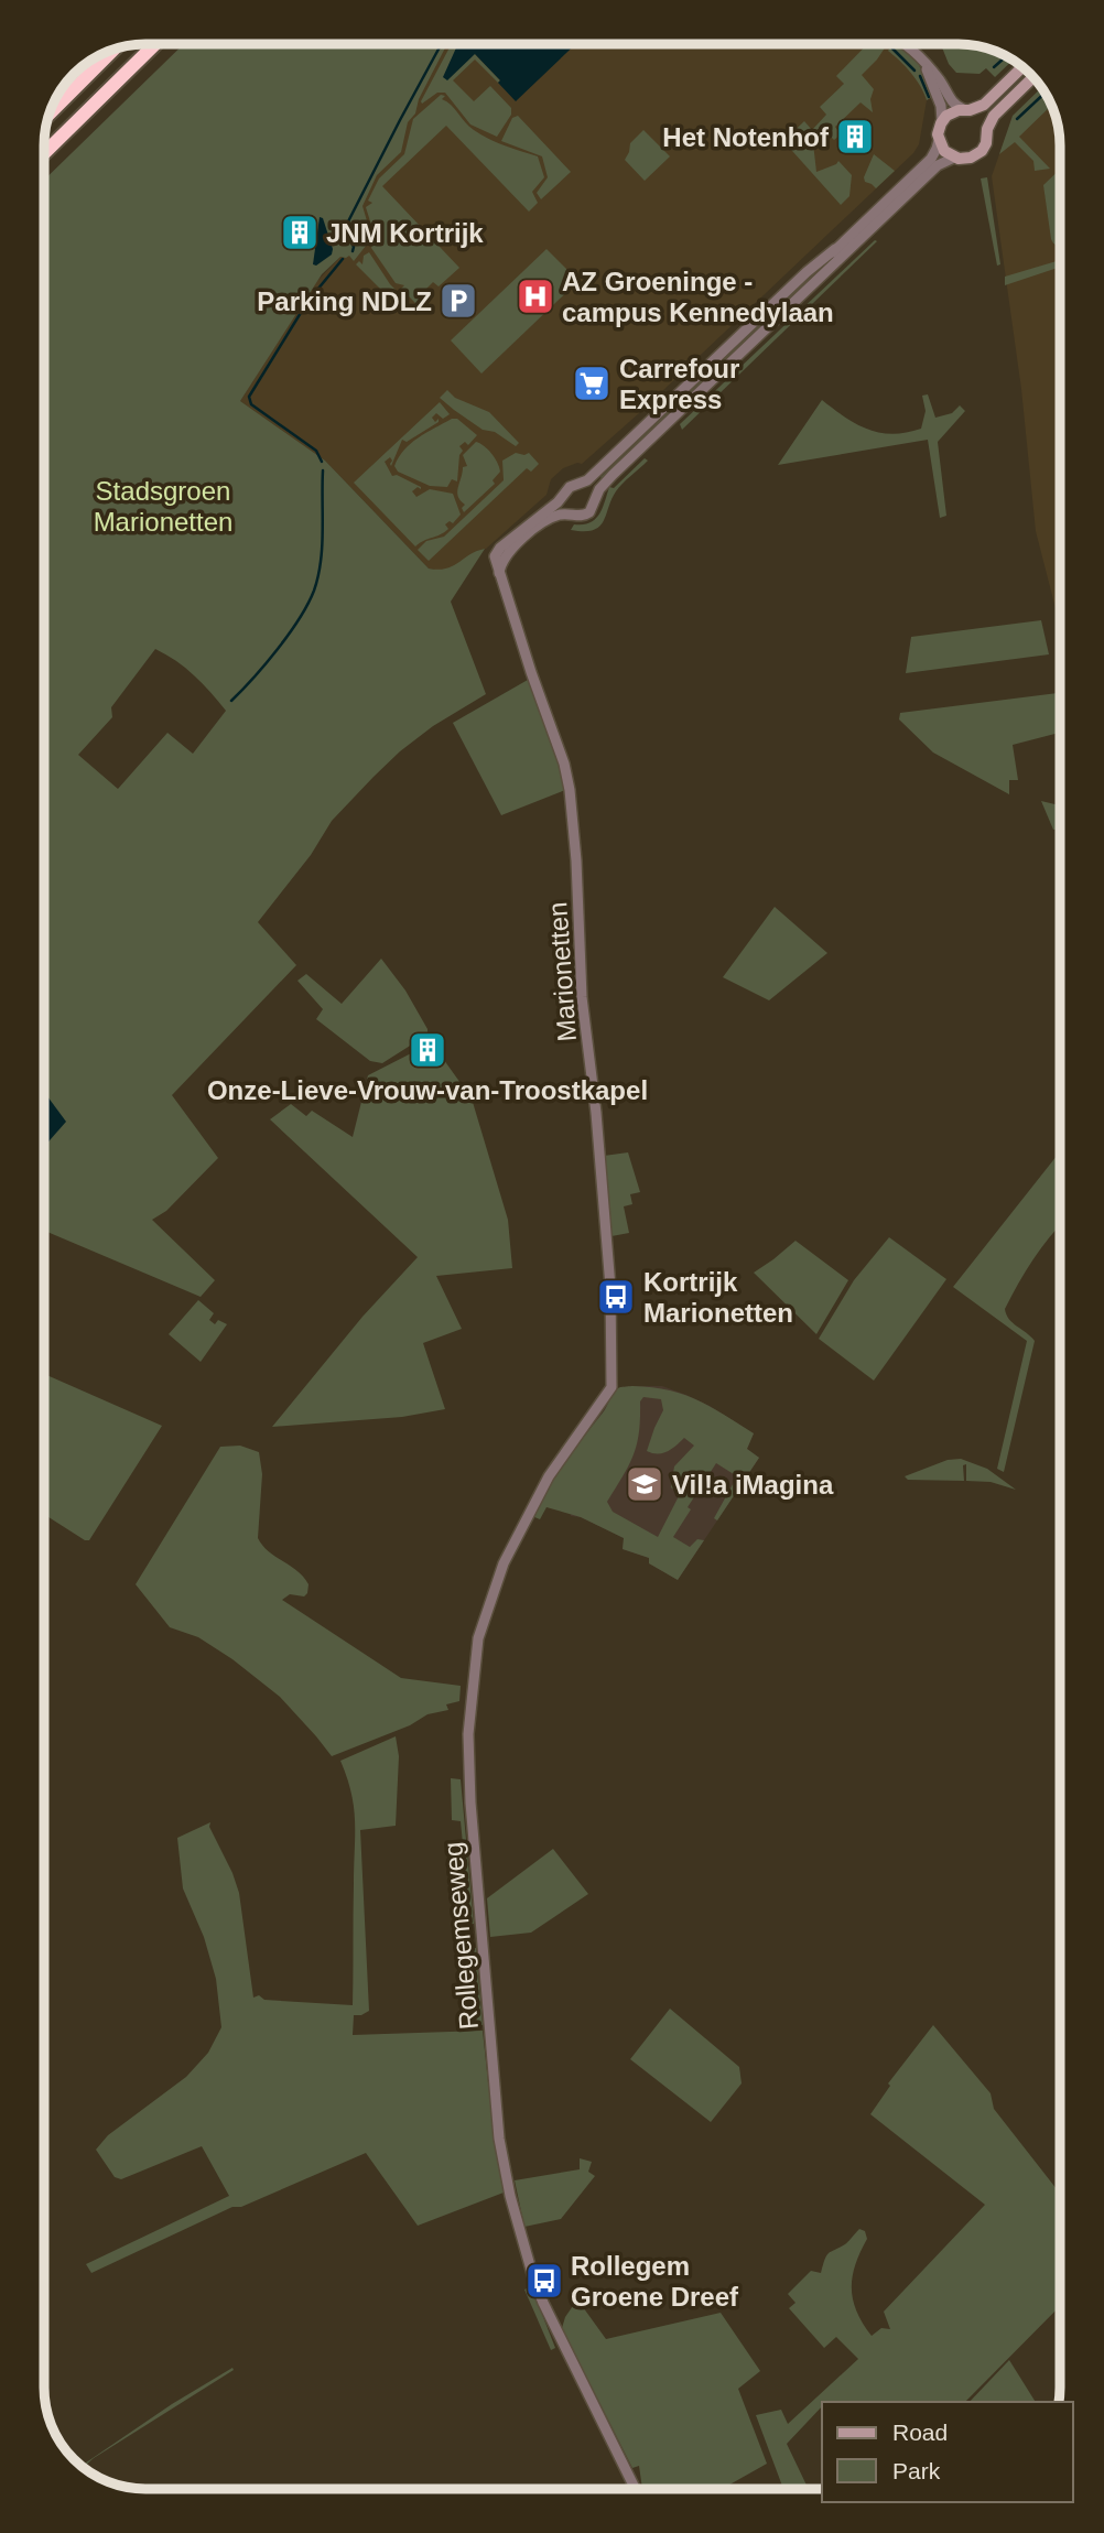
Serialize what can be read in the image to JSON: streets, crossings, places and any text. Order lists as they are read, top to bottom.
{
  "streets": {
    "street": ["Marionetten", "Rollegemseweg"]
  },
  "crossings": [
    ["Marionetten", "Rollegemseweg"]
  ],
  "parks": ["Stadsgroen Marionetten"],
  "places": {
    "building": ["Het Notenhof", "JNM Kortrijk", "Onze-Lieve-Vrouw-van-Troostkapel"],
    "hospital": ["AZ Groeninge - campus Kennedylaan"],
    "parking": ["Parking NDLZ"],
    "supermarket": ["Carrefour Express"],
    "bus stop": ["Kortrijk Marionetten", "Rollegem Groene Dreef"],
    "school or university": ["Vil!a iMagina"]
  },
  "legend": ["Road", "Park"]
}
